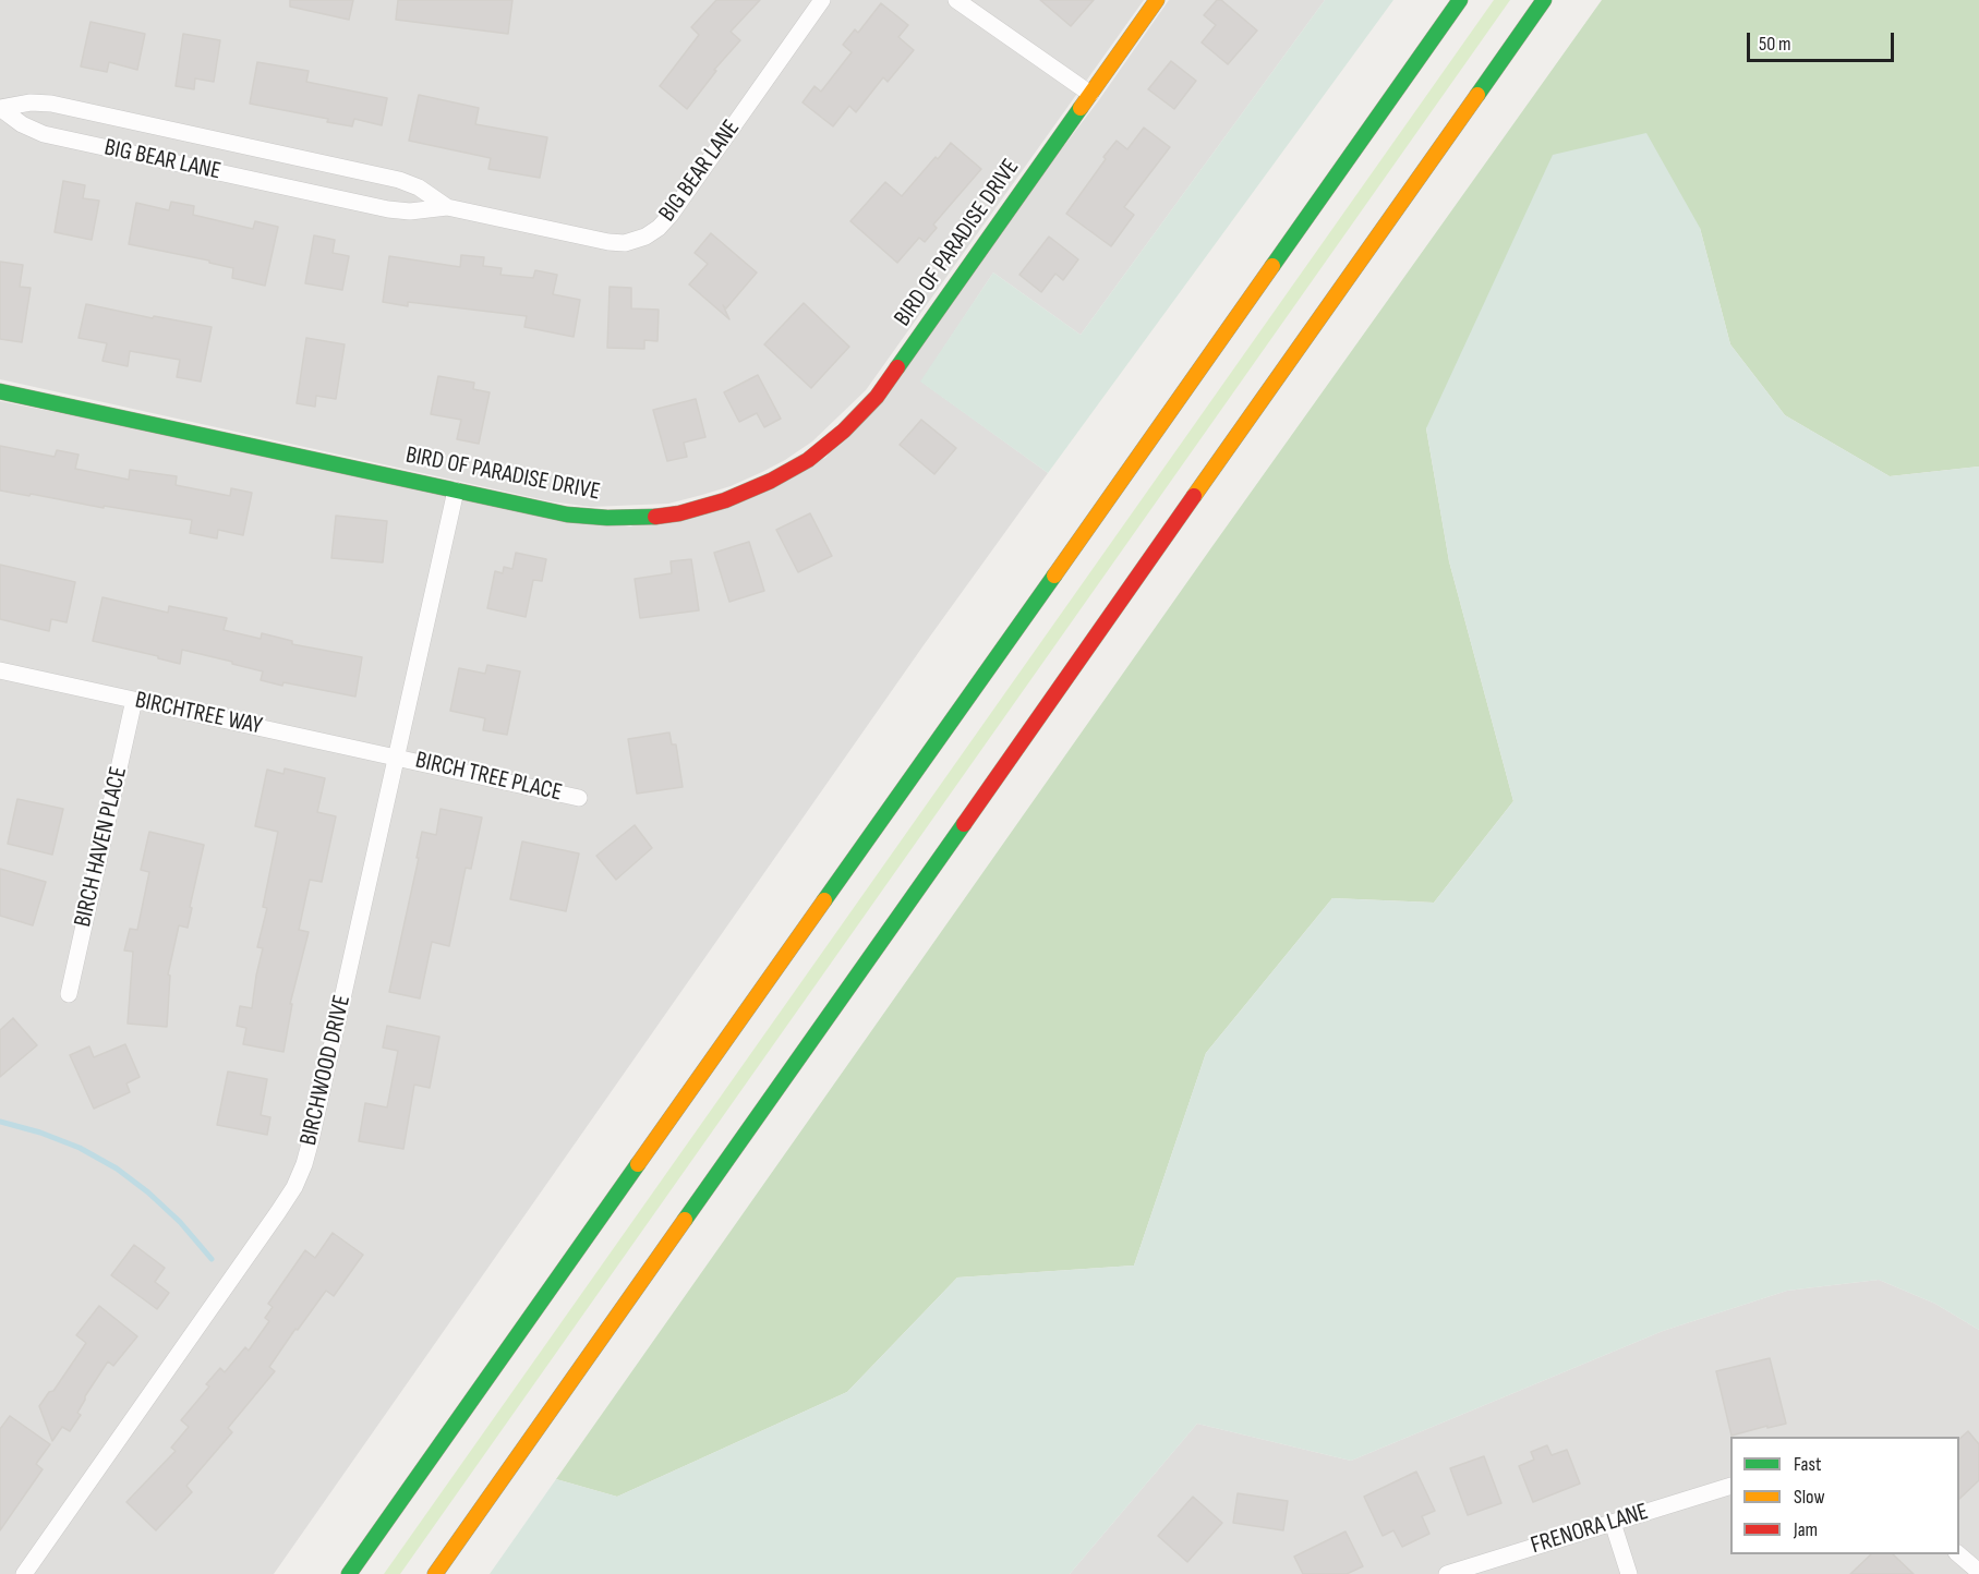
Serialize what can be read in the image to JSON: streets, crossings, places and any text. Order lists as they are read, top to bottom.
{
  "streets": {
    "main road": ["BIRD OF PARADISE DRIVE"],
    "street": [
      "BIG BEAR LANE",
      "BIRCHTREE WAY",
      "BIRCH TREE PLACE",
      "BIRCH HAVEN PLACE",
      "BIRCHWOOD DRIVE",
      "FRENORA LANE"
    ]
  },
  "crossings": [
    ["BIRD OF PARADISE DRIVE", "BIRCHWOOD DRIVE"],
    ["BIRCHTREE WAY", "BIRCH TREE PLACE"],
    ["BIRCHTREE WAY", "BIRCH HAVEN PLACE"],
    ["BIRCHTREE WAY", "BIRCHWOOD DRIVE"],
    ["BIRCH TREE PLACE", "BIRCHWOOD DRIVE"]
  ],
  "legend": ["Fast", "Slow", "Jam"],
  "scale_bar": "50 m"
}
